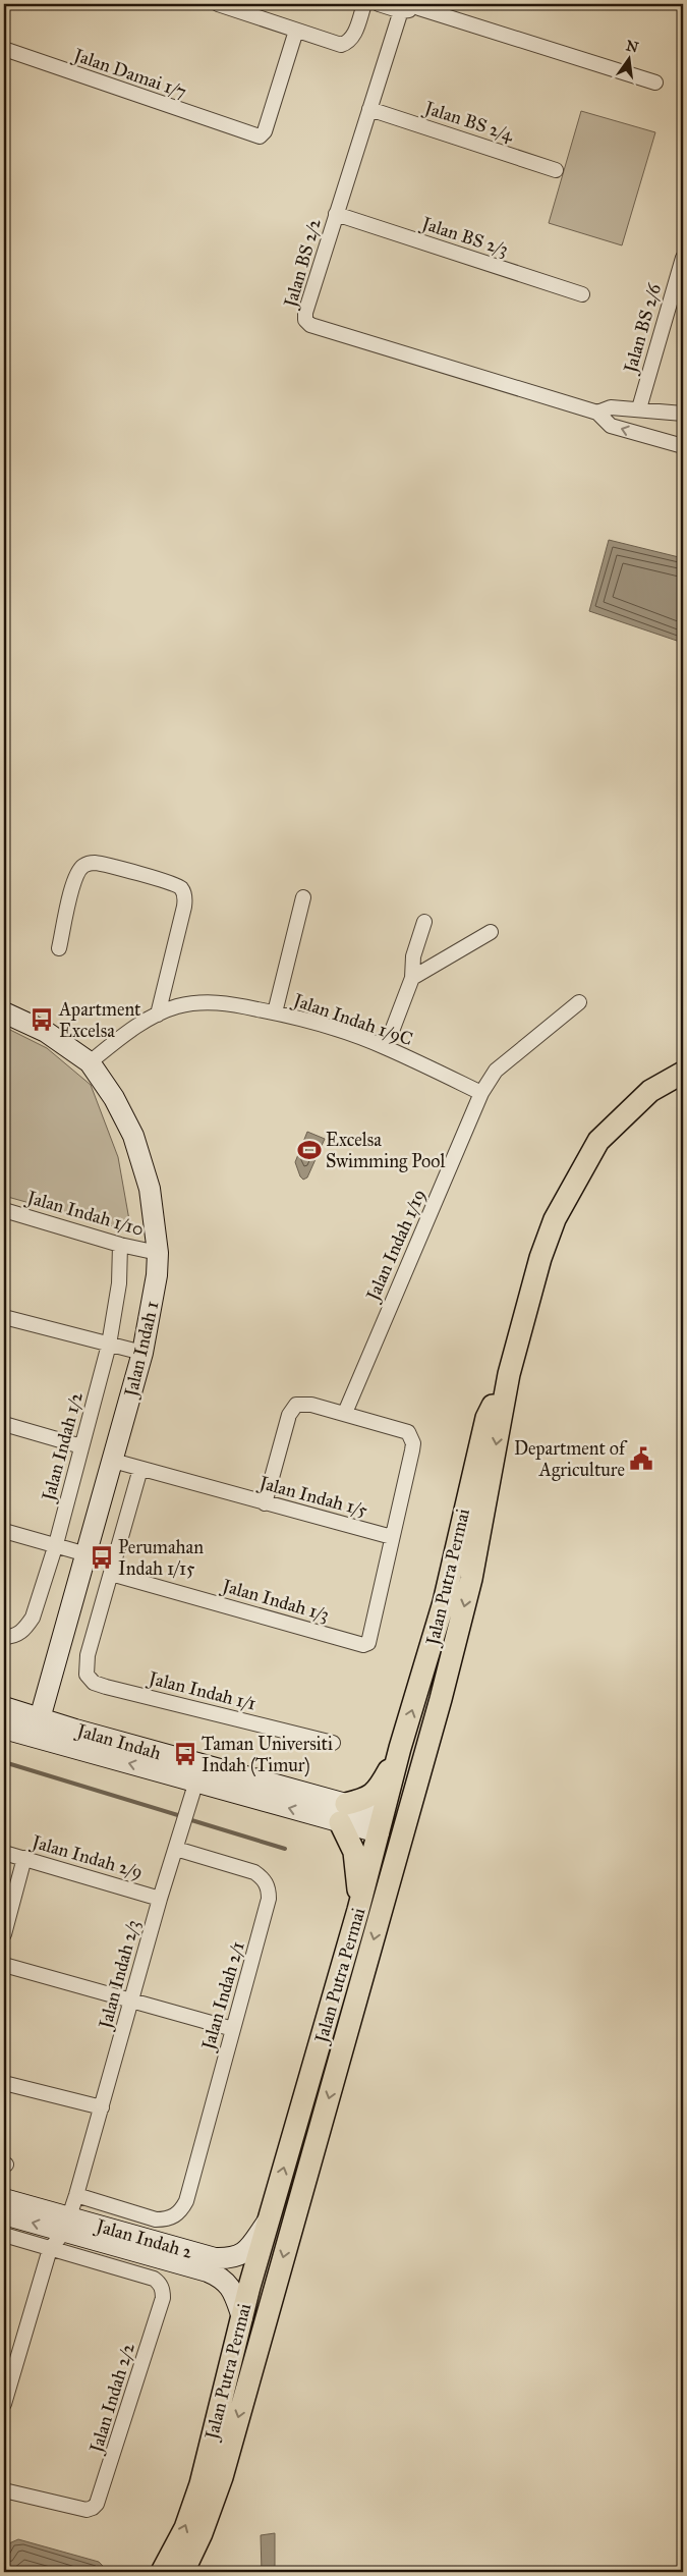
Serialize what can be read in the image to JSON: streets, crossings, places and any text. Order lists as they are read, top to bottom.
{
  "streets": {
    "main road": ["Jalan Putra Permai"],
    "street": [
      "Jalan Damai 1/7",
      "Jalan BS 2/4",
      "Jalan BS 2/3",
      "Jalan BS 2/2",
      "Jalan BS 2/6",
      "Jalan Indah 1/9C",
      "Jalan Indah 1/10",
      "Jalan Indah 1/19",
      "Jalan Indah 1",
      "Jalan Indah 1/2",
      "Jalan Indah 1/5",
      "Jalan Indah 1/3",
      "Jalan Indah 1/1",
      "Jalan Indah",
      "Jalan Indah 2/9",
      "Jalan Indah 2/3",
      "Jalan Indah 2/1",
      "Jalan Indah 2",
      "Jalan Indah 2/2"
    ]
  },
  "crossings": [
    ["Jalan BS 2/4", "Jalan BS 2/2"],
    ["Jalan BS 2/3", "Jalan BS 2/2"],
    ["Jalan Indah 1/9C", "Jalan Indah 1/19"],
    ["Jalan Indah 1/9C", "Jalan Indah 1"],
    ["Jalan Indah 1/10", "Jalan Indah 1"],
    ["Jalan Indah 1/10", "Jalan Indah 1/2"],
    ["Jalan Indah 1", "Jalan Indah 1/5"],
    ["Jalan Indah 1", "Jalan Indah"],
    ["Jalan Indah 1/5", "Jalan Indah 1/3"],
    ["Jalan Putra Permai", "Jalan Indah"],
    ["Jalan Putra Permai", "Jalan Indah 2"],
    ["Jalan Indah 1/3", "Jalan Indah 1/1"],
    ["Jalan Indah", "Jalan Indah 2/3"],
    ["Jalan Indah 2/9", "Jalan Indah 2/3"],
    ["Jalan Indah 2/3", "Jalan Indah 2/1"],
    ["Jalan Indah 2/3", "Jalan Indah 2"],
    ["Jalan Indah 2/3", "Jalan Indah 2/2"]
  ],
  "places": {
    "bus stop": ["Apartment Excelsa", "Perumahan Indah 1/15", "Taman Universiti Indah (Timur)"],
    "sports": ["Excelsa Swimming Pool"],
    "public building": ["Department of Agriculture"]
  },
  "north": "top"
}
